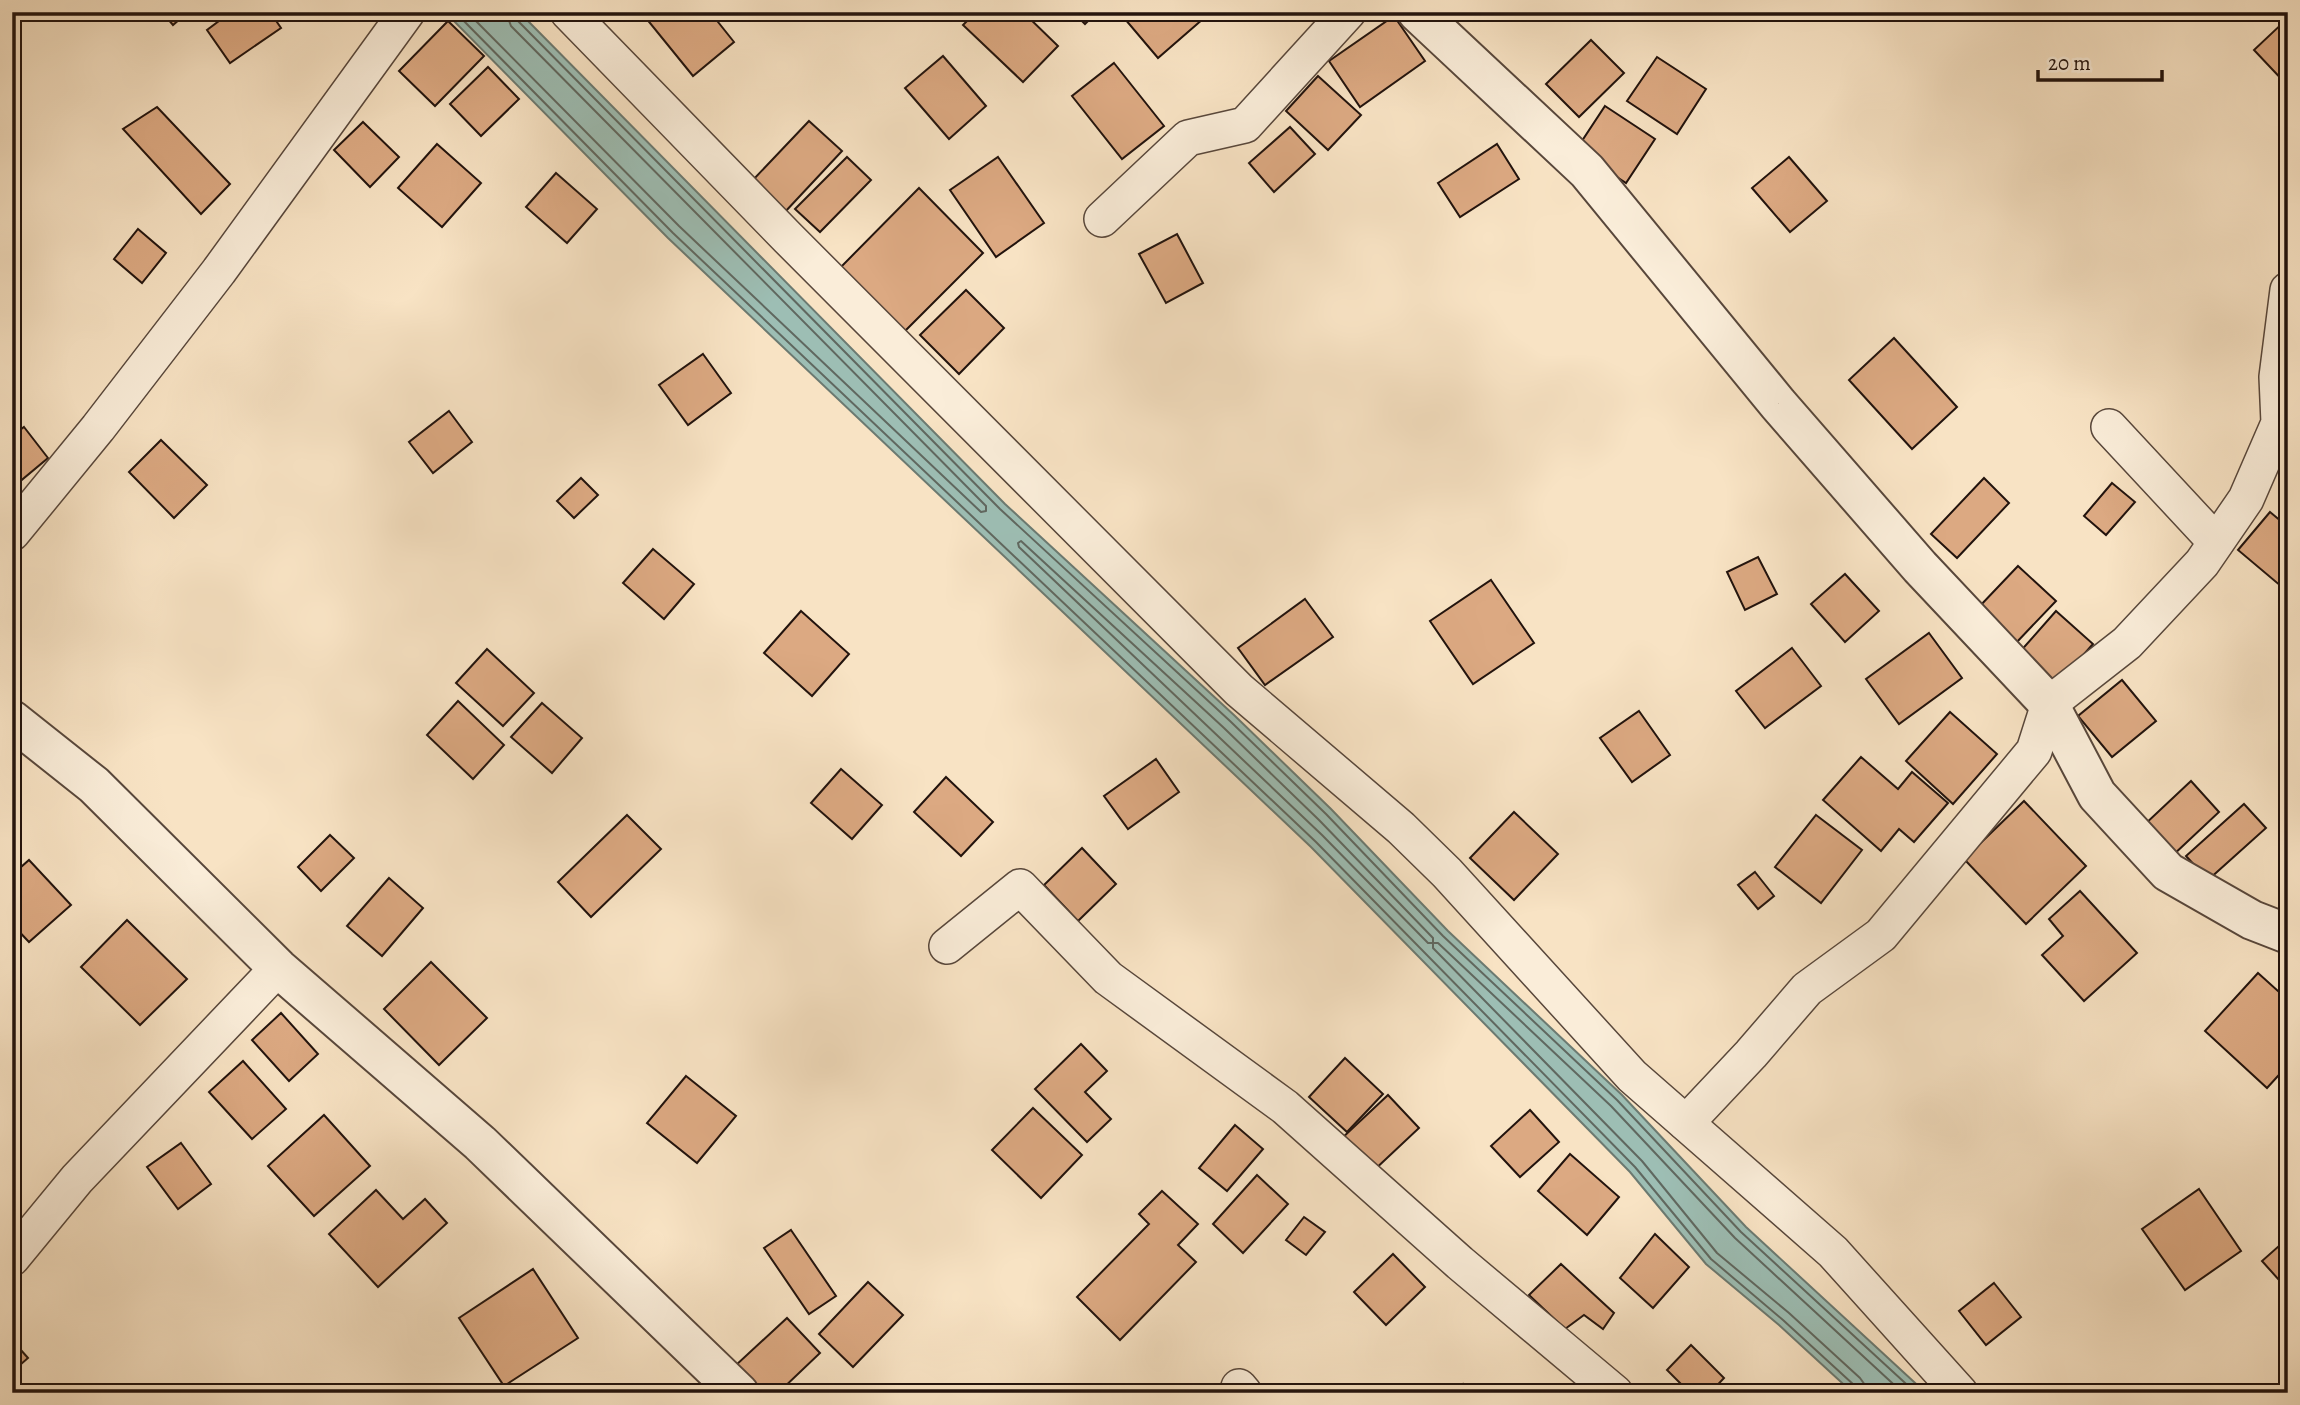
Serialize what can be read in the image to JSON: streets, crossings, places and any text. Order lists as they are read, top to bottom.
{
  "scale_bar": "20 m"
}
